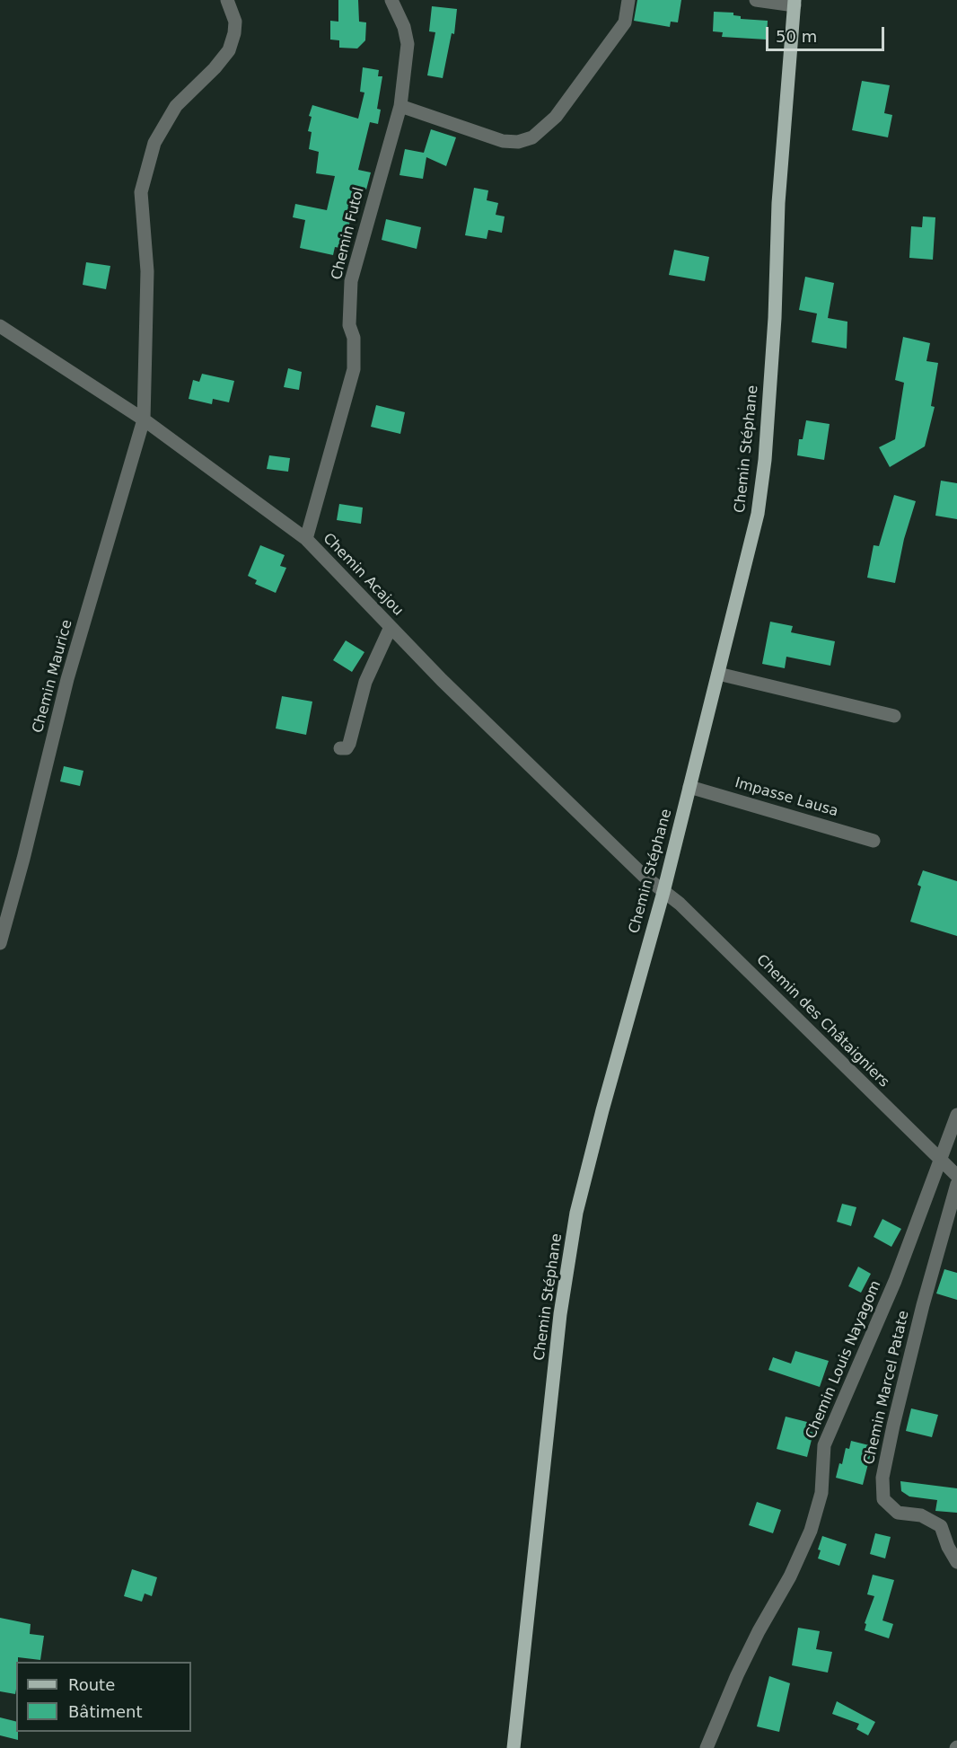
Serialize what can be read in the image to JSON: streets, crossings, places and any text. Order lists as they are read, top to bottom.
{
  "streets": {
    "main road": ["Chemin Stéphane"],
    "street": [
      "Chemin Futol",
      "Chemin Acajou",
      "Chemin Maurice",
      "Impasse Lausa",
      "Chemin des Châtaigniers",
      "Chemin Louis Nayagom",
      "Chemin Marcel Patate"
    ]
  },
  "crossings": [
    ["Chemin Futol", "Chemin Acajou"],
    ["Chemin Stéphane", "Chemin Acajou"],
    ["Chemin Stéphane", "Impasse Lausa"],
    ["Chemin Stéphane", "Chemin des Châtaigniers"],
    ["Chemin Acajou", "Chemin Maurice"],
    ["Chemin Acajou", "Chemin des Châtaigniers"],
    ["Chemin des Châtaigniers", "Chemin Louis Nayagom"]
  ],
  "legend": ["Route", "Bâtiment"],
  "scale_bar": "50 m"
}
